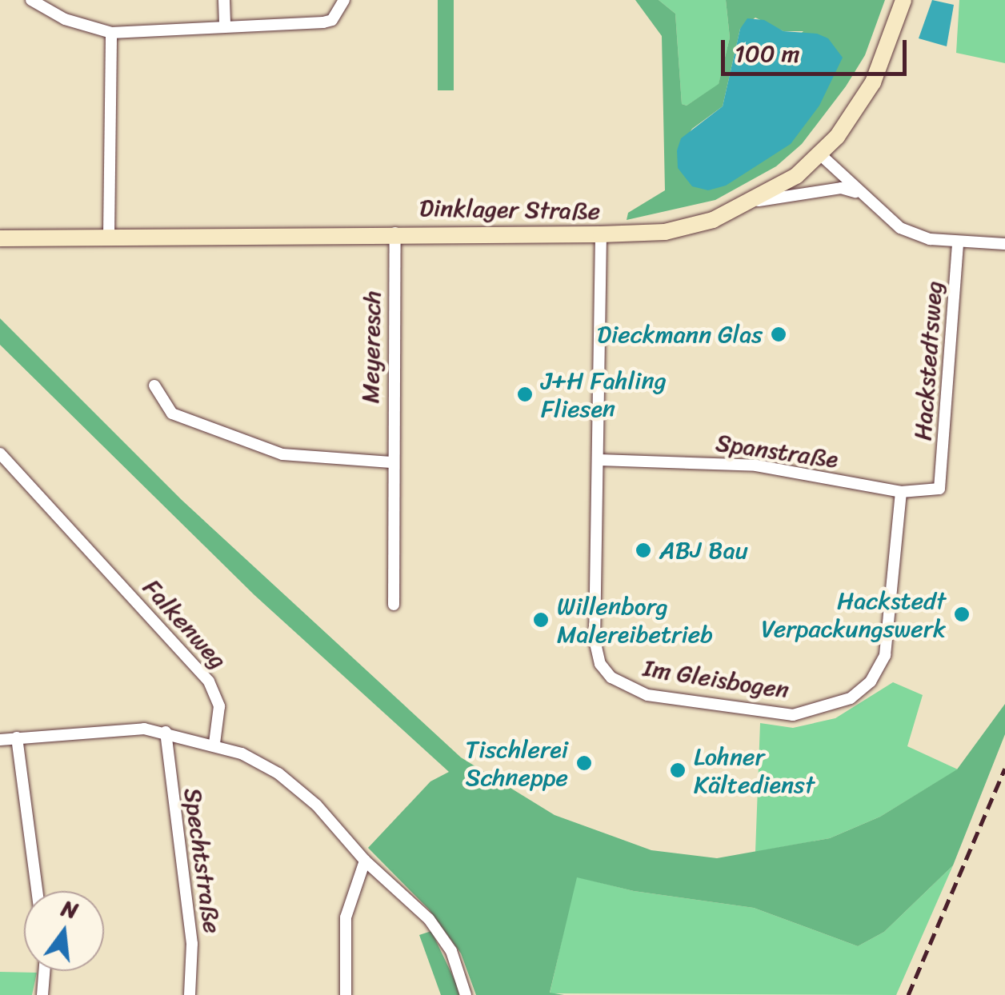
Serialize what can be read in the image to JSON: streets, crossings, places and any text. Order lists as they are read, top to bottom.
{
  "streets": {
    "main road": ["Dinklager Straße"],
    "street": [
      "Meyeresch",
      "Hackstedtsweg",
      "Spanstraße",
      "Falkenweg",
      "Im Gleisbogen",
      "Spechtstraße"
    ]
  },
  "crossings": [
    ["Dinklager Straße", "Meyeresch"],
    ["Dinklager Straße", "Im Gleisbogen"],
    ["Hackstedtsweg", "Spanstraße"],
    ["Spanstraße", "Im Gleisbogen"]
  ],
  "places": [
    "Dieckmann Glas",
    "J+H Fahling Fliesen",
    "ABJ Bau",
    "Hackstedt Verpackungswerk",
    "Willenborg Malereibetrieb",
    "Tischlerei Schneppe",
    "Lohner Kältedienst"
  ],
  "scale_bar": "100 m",
  "north": "top"
}
